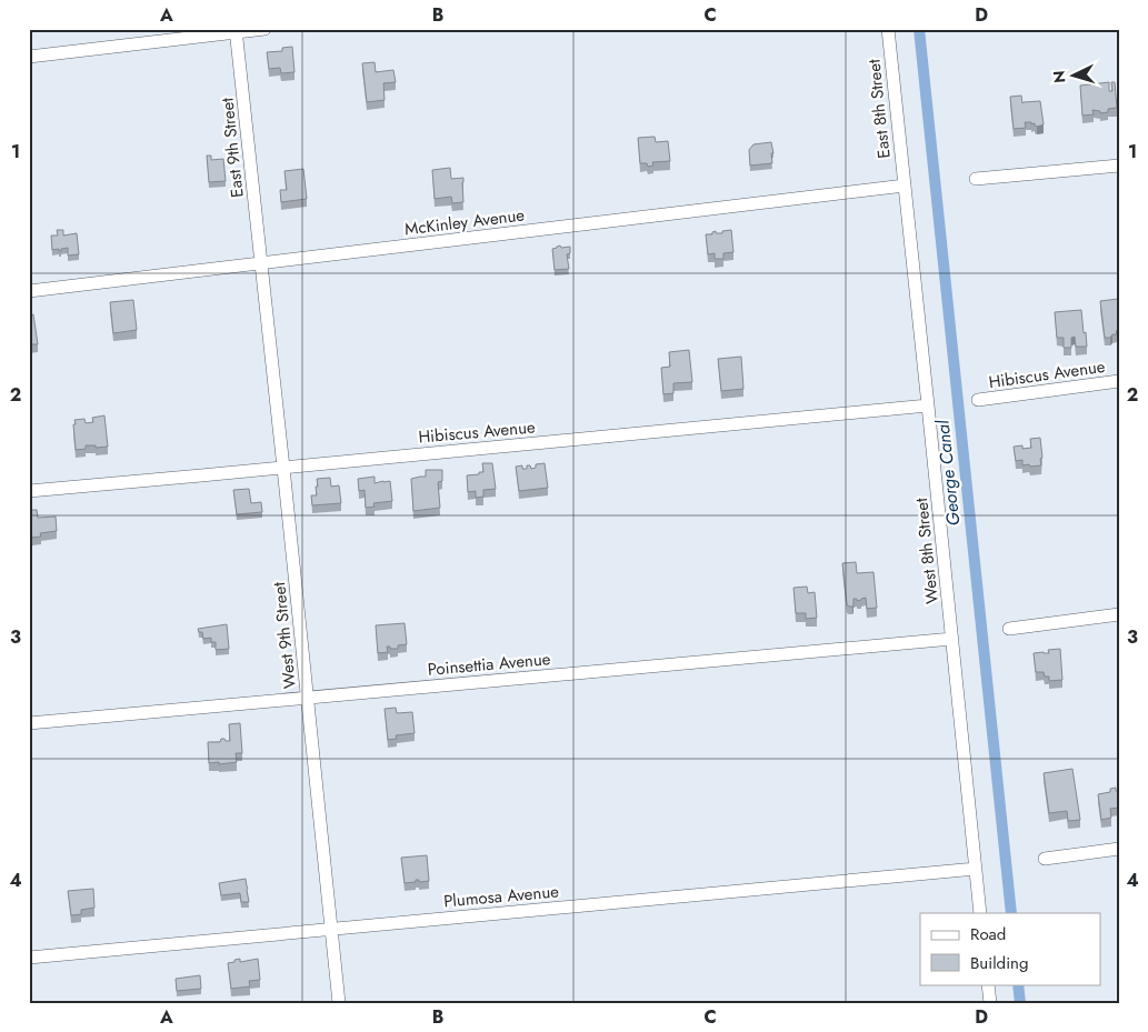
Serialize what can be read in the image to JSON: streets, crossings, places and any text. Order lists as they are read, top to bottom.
{
  "streets": {
    "street": [
      "East 8th Street",
      "East 9th Street",
      "McKinley Avenue",
      "Hibiscus Avenue",
      "West 8th Street",
      "West 9th Street",
      "Poinsettia Avenue",
      "Plumosa Avenue"
    ]
  },
  "crossings": [
    ["East 8th Street", "McKinley Avenue"],
    ["East 8th Street", "West 8th Street"],
    ["East 9th Street", "McKinley Avenue"],
    ["East 9th Street", "West 9th Street"],
    ["McKinley Avenue", "West 8th Street"],
    ["McKinley Avenue", "West 9th Street"],
    ["Hibiscus Avenue", "West 8th Street"],
    ["Hibiscus Avenue", "West 9th Street"],
    ["West 8th Street", "Poinsettia Avenue"],
    ["West 8th Street", "Plumosa Avenue"],
    ["West 9th Street", "Poinsettia Avenue"],
    ["West 9th Street", "Plumosa Avenue"]
  ],
  "water": ["George Canal"],
  "legend": ["Road", "Building"],
  "north": "left",
  "grid": {
    "columns": [
      "A",
      "B",
      "C",
      "D"
    ],
    "rows": [
      "1",
      "2",
      "3",
      "4"
    ]
  }
}
